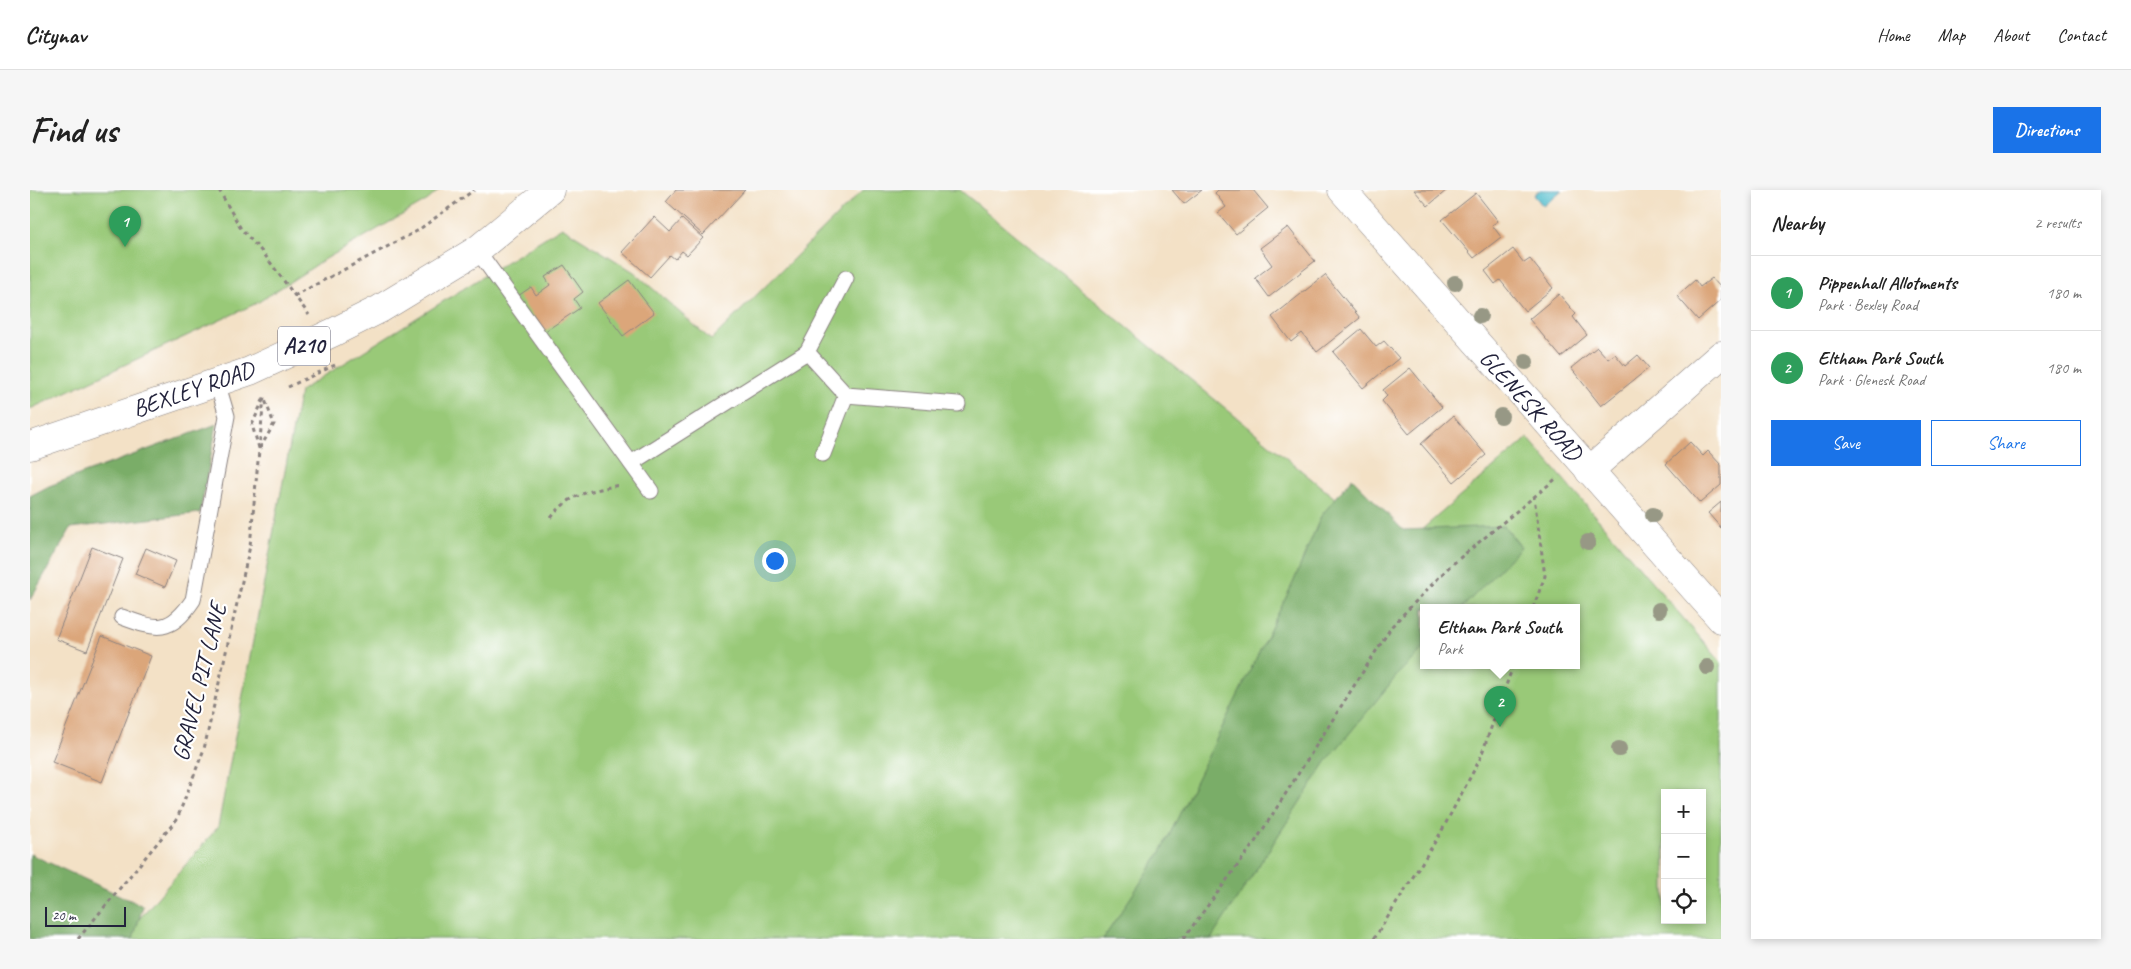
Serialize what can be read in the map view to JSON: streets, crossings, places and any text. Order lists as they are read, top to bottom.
{
  "streets": {
    "street": ["A210", "BEXLEY ROAD", "GLENESK ROAD"],
    "path": ["GRAVEL PIT LANE"]
  },
  "scale_bar": "20 m",
  "page": {
    "header": "Citynav",
    "nav": [
      "Home",
      "Map",
      "About",
      "Contact"
    ],
    "buttons": [
      "Directions",
      ["Save", "Share"]
    ],
    "title": "Find us",
    "heading": ["Nearby", "2 results"],
    "pins": ["1", "2"],
    "list": [
      {
        "mark": "1",
        "name": "Pippenhall Allotments",
        "note": "Park · Bexley Road",
        "value": "180 m"
      },
      {
        "mark": "2",
        "name": "Eltham Park South",
        "note": "Park · Glenesk Road",
        "value": "180 m"
      }
    ],
    "popup": ["Eltham Park South", "Park"],
    "map_buttons": ["+", "−"],
    "scale": "20 m"
  }
}
